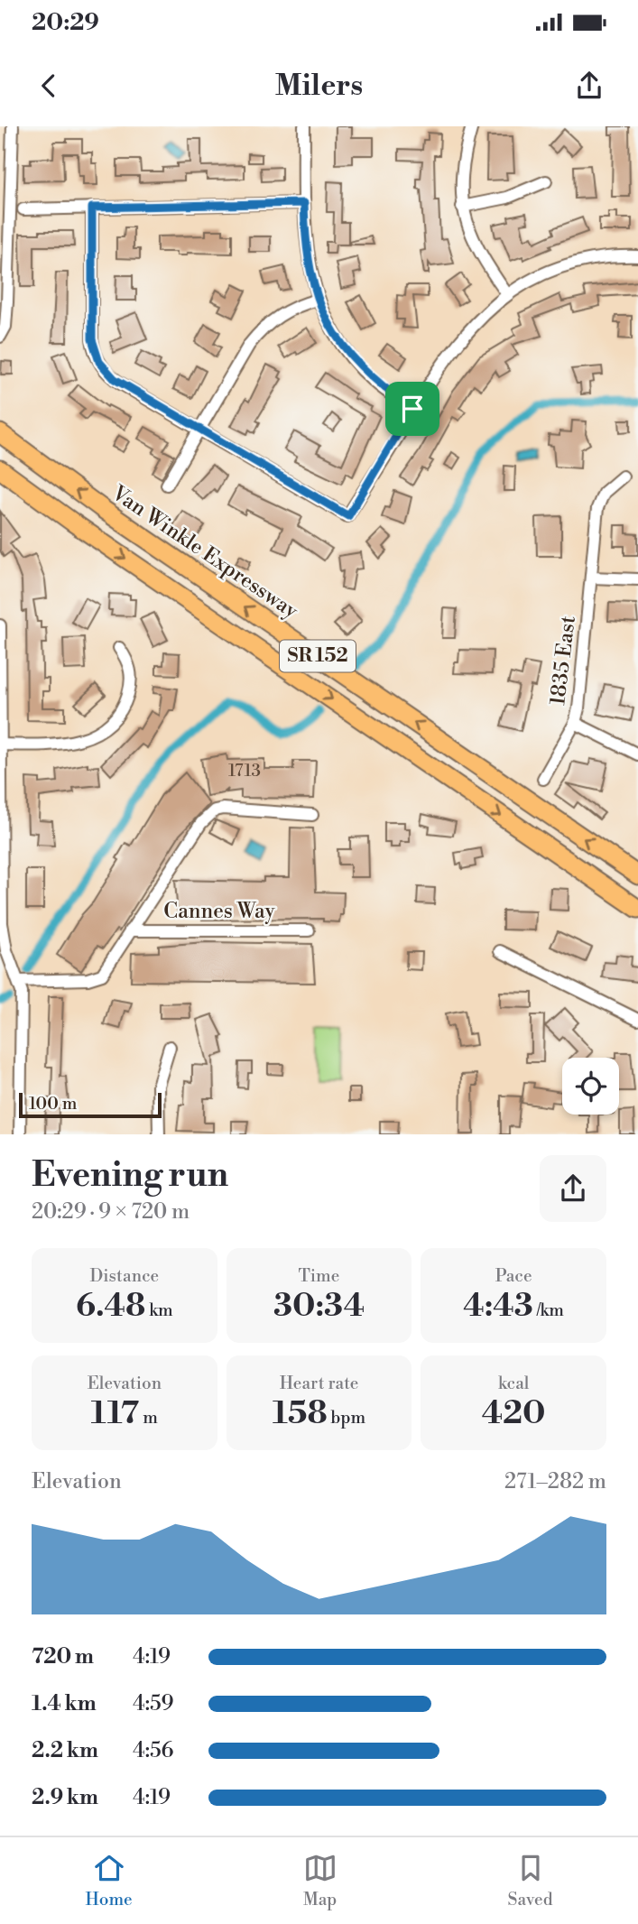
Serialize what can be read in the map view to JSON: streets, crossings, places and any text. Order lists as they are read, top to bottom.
{
  "streets": {
    "main road": ["Van Winkle Expressway", "SR 152"],
    "street": ["1835 East", "Cannes Way"]
  },
  "house_numbers": ["1713"],
  "scale_bar": "100 m",
  "page": {
    "status": "20:29",
    "header": "Milers",
    "scale": "100 m",
    "heading": ["Evening run", "20:29 · 9 × 720 m"],
    "stats": [
      ["Distance", "6.48 km"],
      ["Time", "30:34"],
      ["Pace", "4:43 /km"],
      ["Elevation", "117 m"],
      ["Heart rate", "158 bpm"],
      ["kcal", "420"]
    ],
    "chart": ["Elevation", "271–282 m"],
    "list": [
      {
        "name": "720 m",
        "note": "4:19"
      },
      {
        "name": "1.4 km",
        "note": "4:59"
      },
      {
        "name": "2.2 km",
        "note": "4:56"
      },
      {
        "name": "2.9 km",
        "note": "4:19"
      }
    ],
    "tabs": ["Home", "Map", "Saved"]
  }
}
